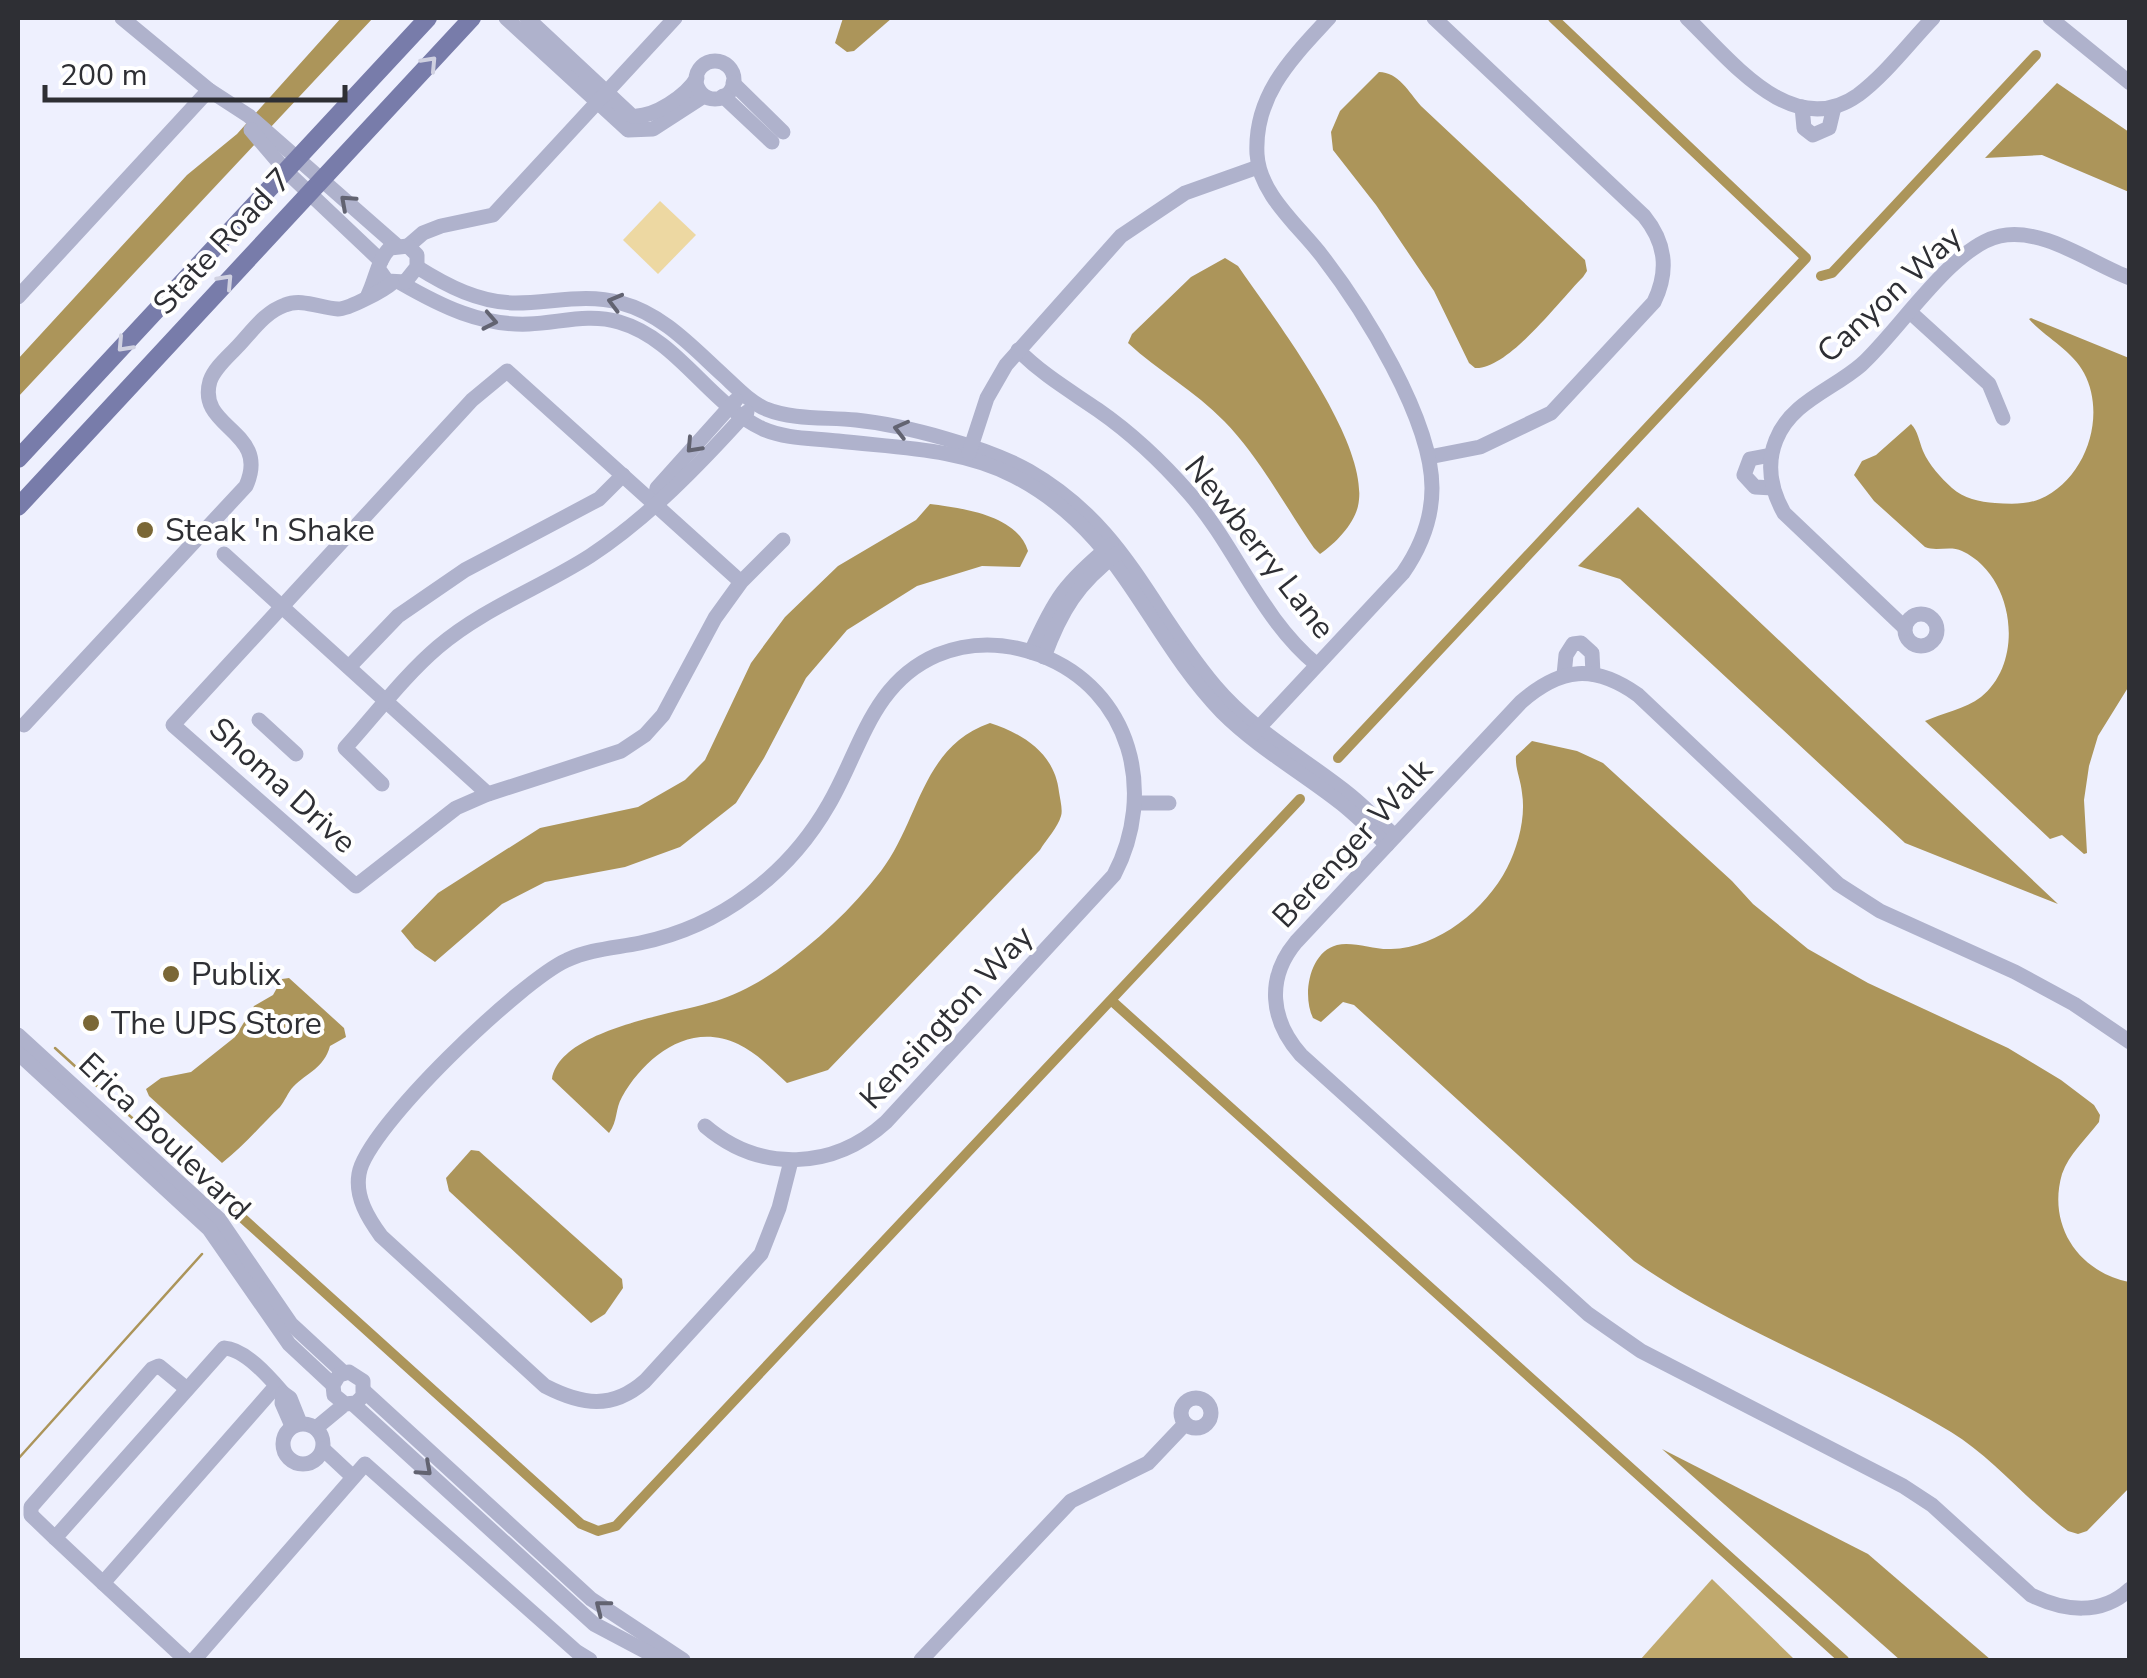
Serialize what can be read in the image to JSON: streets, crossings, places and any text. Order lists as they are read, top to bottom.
{
  "streets": {
    "main road": ["State Road 7"],
    "street": [
      "Canyon Way",
      "Newberry Lane",
      "Shoma Drive",
      "Berenger Walk",
      "Kensington Way",
      "Erica Boulevard"
    ]
  },
  "places": ["Steak 'n Shake", "Publix", "The UPS Store"],
  "scale_bar": "200 m"
}
